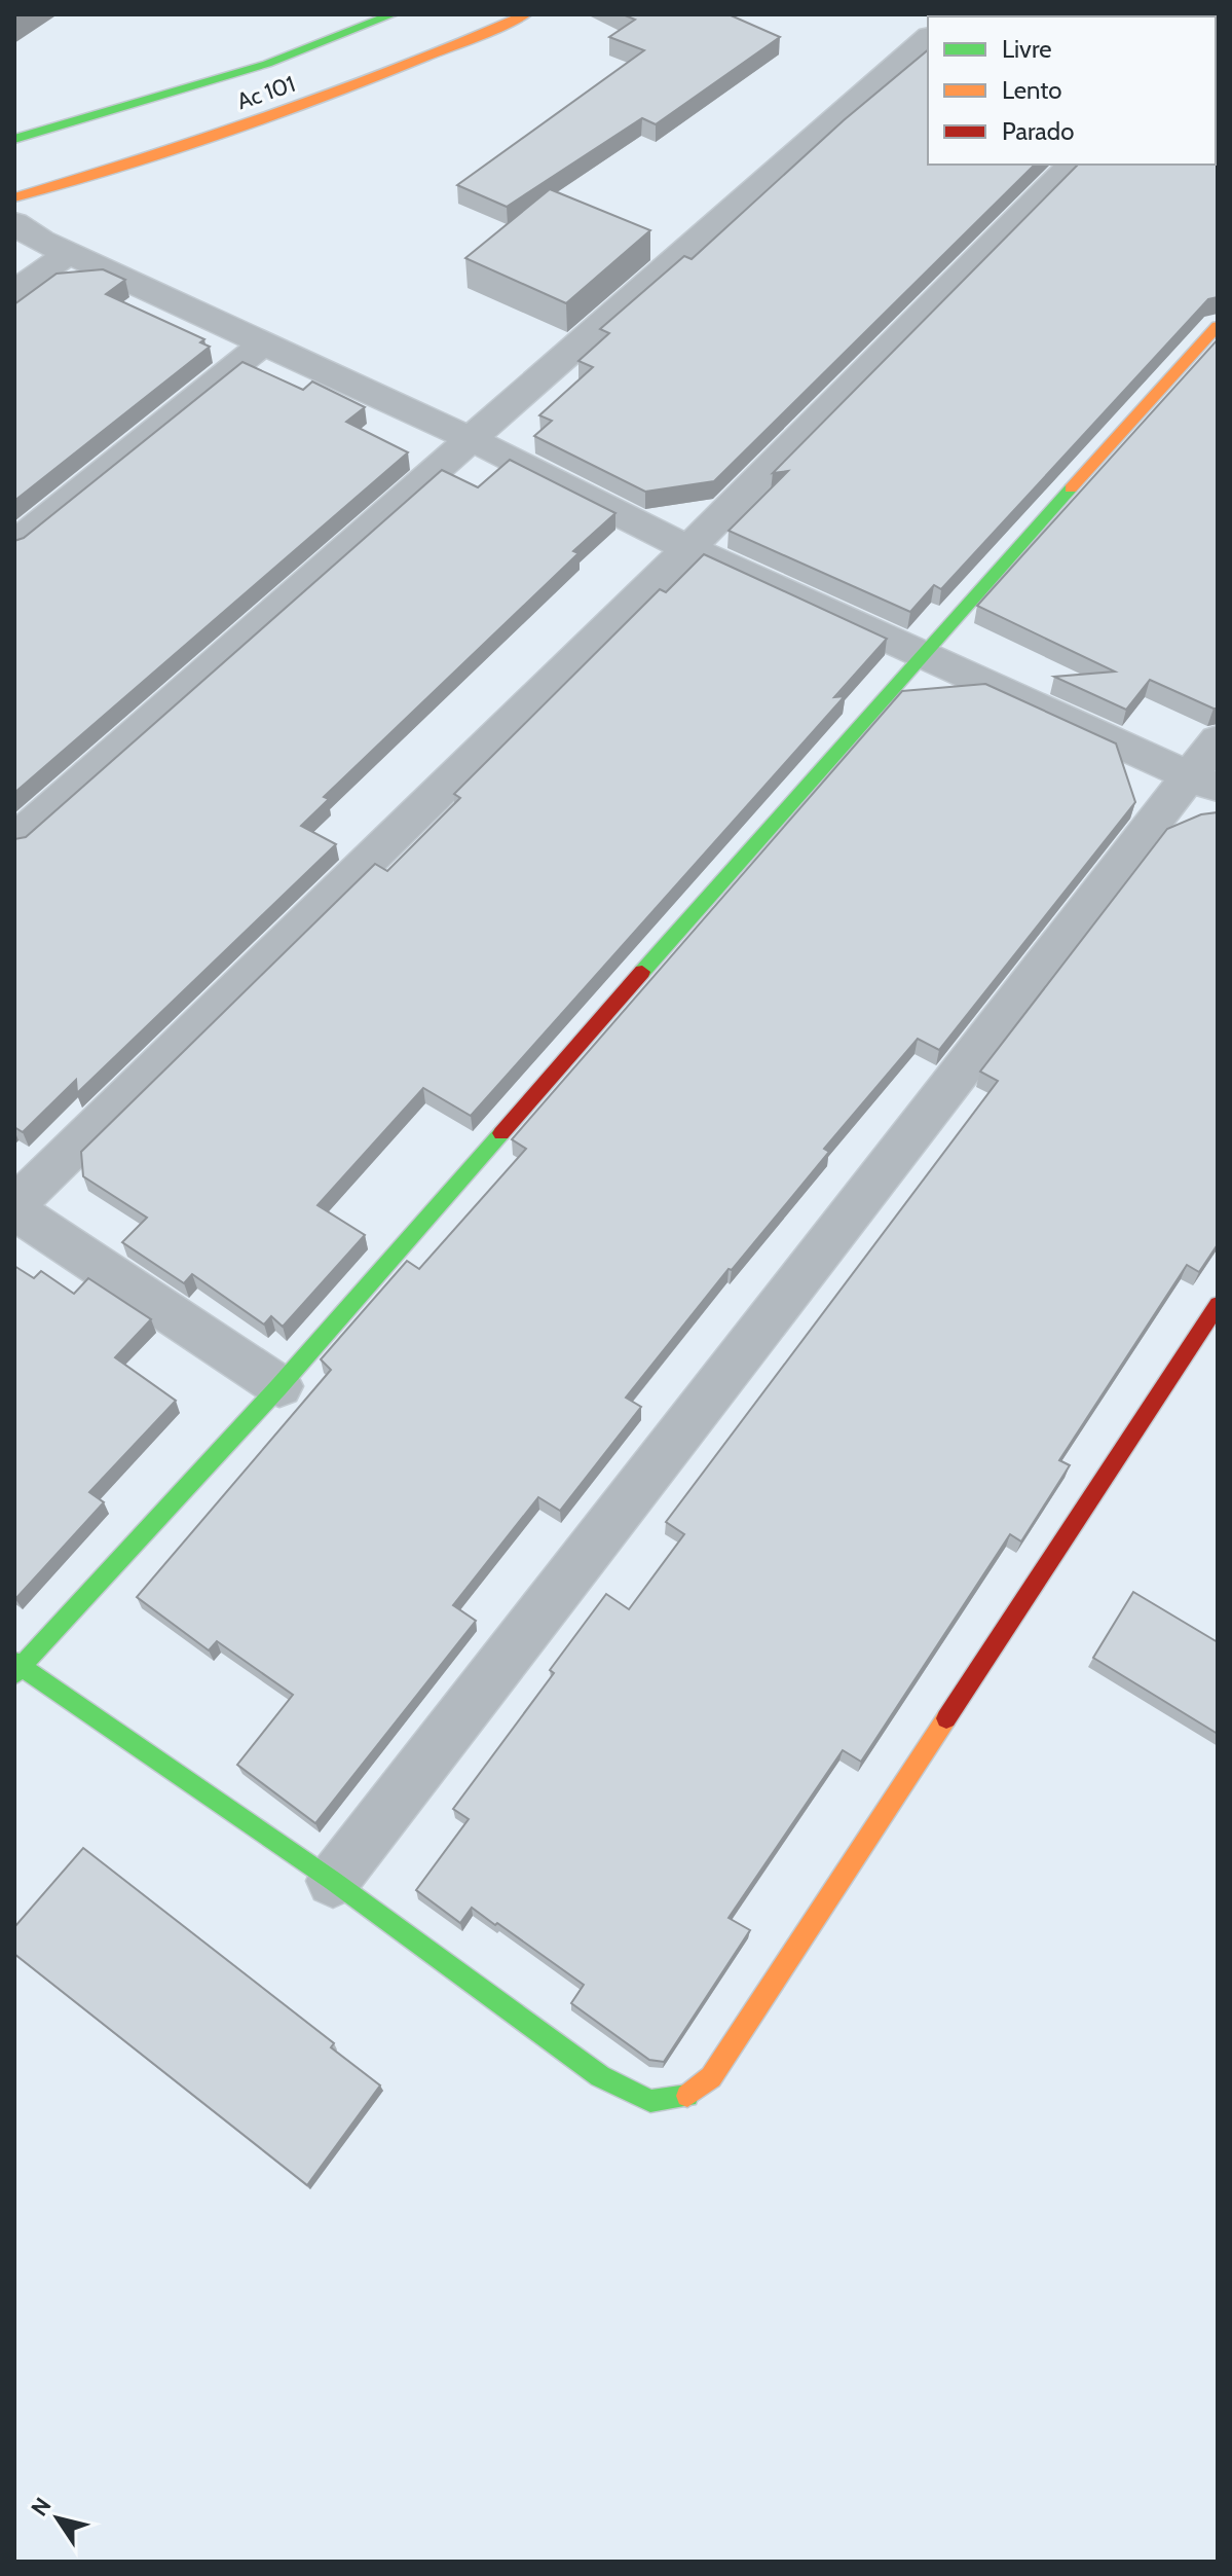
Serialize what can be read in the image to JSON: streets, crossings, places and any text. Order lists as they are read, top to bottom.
{
  "streets": {
    "street": ["Ac 101"]
  },
  "legend": ["Livre", "Lento", "Parado"],
  "north": "top left"
}
